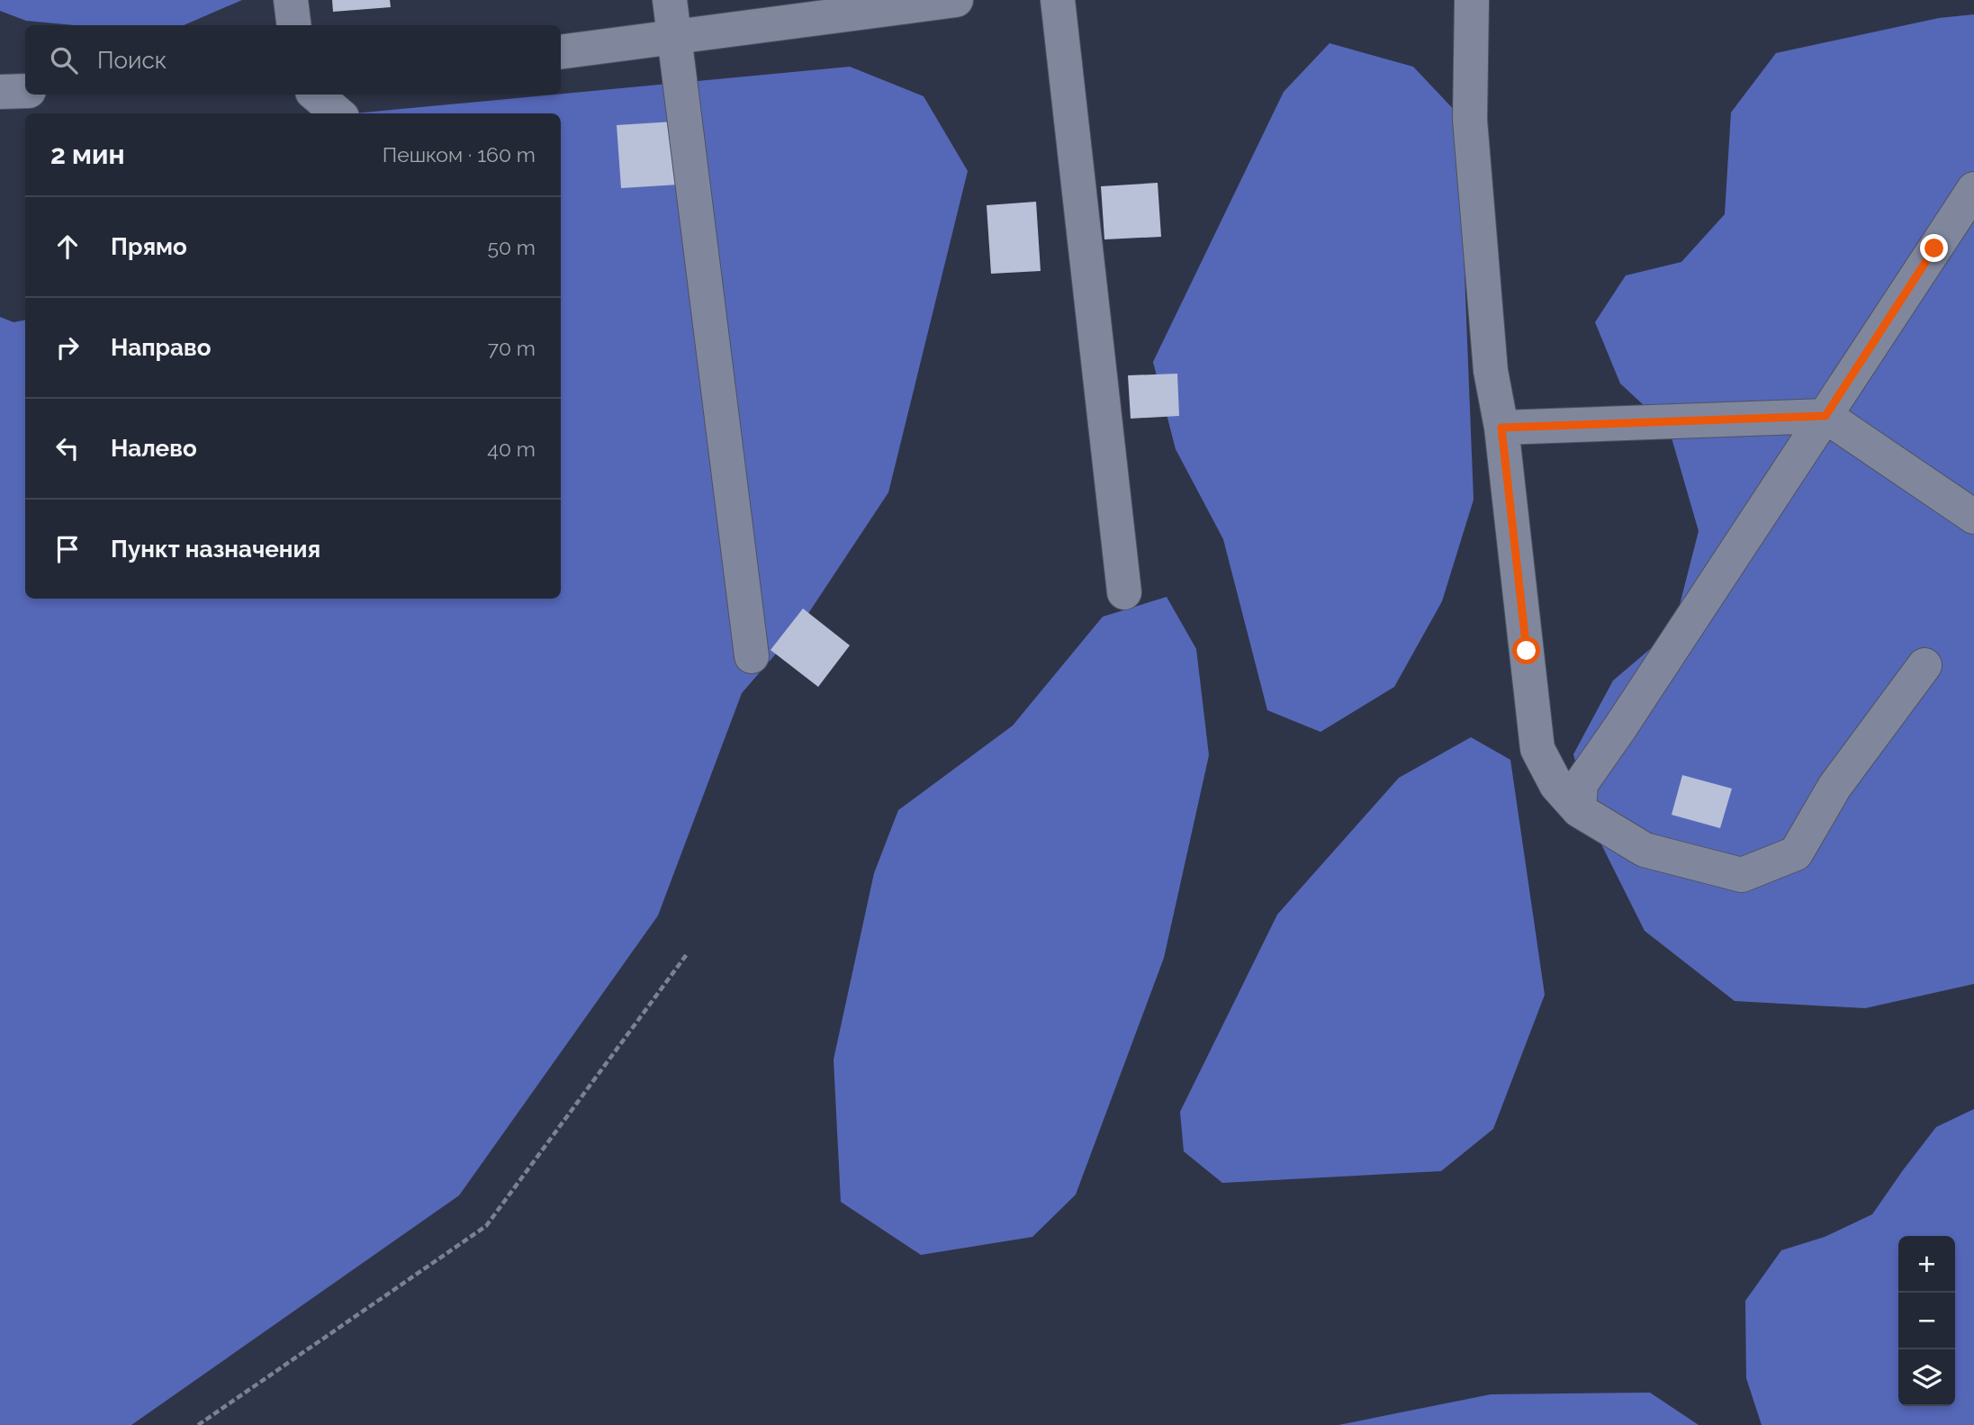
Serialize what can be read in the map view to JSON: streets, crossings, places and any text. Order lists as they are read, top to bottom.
{
  "page": {
    "search": "Поиск",
    "heading": ["2 мин", "Пешком · 160 m"],
    "list": [
      ["Прямо", "50 m"],
      ["Направо", "70 m"],
      ["Налево", "40 m"],
      "Пункт назначения"
    ],
    "map_buttons": ["+", "−"]
  }
}
